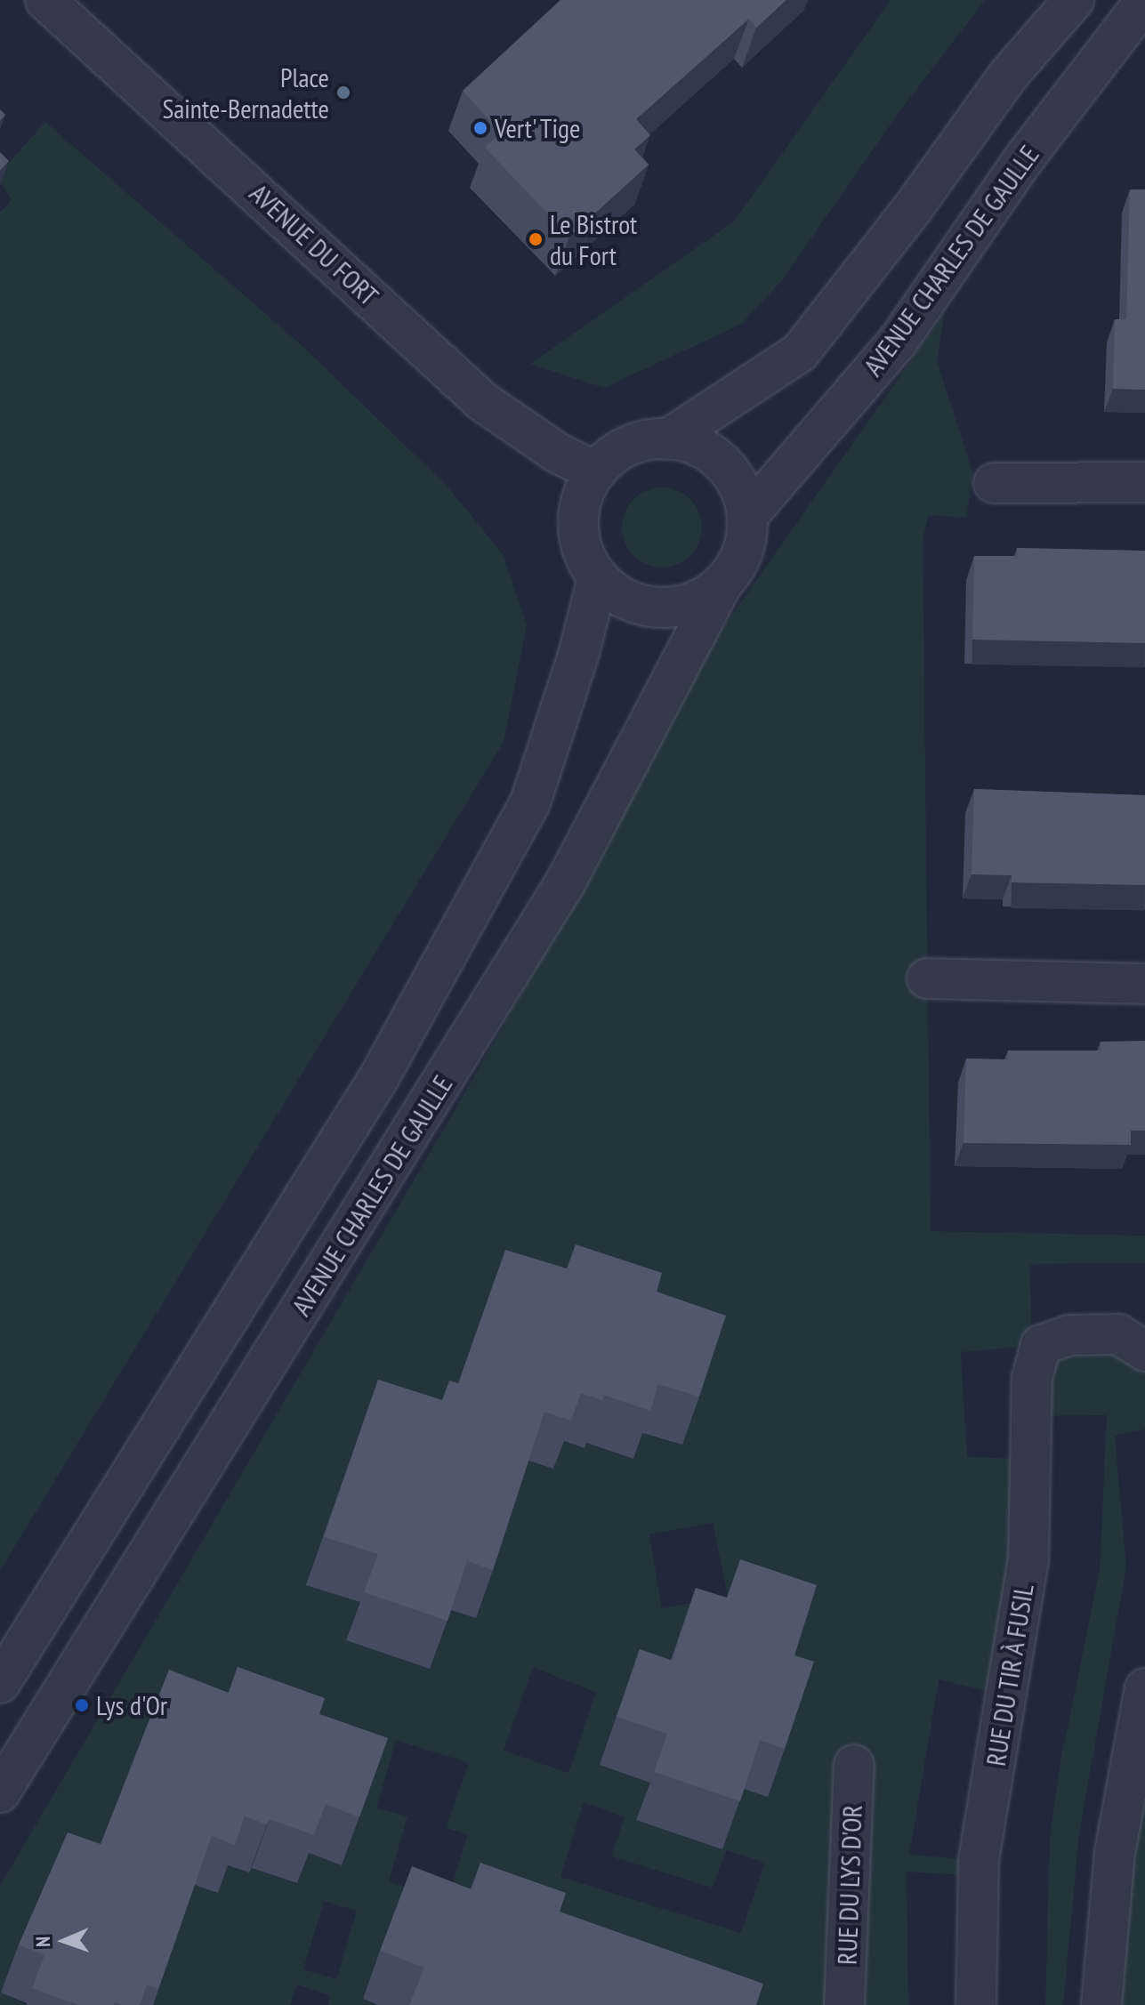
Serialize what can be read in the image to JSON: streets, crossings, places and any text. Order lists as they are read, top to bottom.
{
  "streets": {
    "street": [
      "AVENUE DU FORT",
      "AVENUE CHARLES DE GAULLE",
      "RUE DU TIR À FUSIL",
      "RUE DU LYS D'OR"
    ]
  },
  "crossings": [
    ["AVENUE DU FORT", "AVENUE CHARLES DE GAULLE"]
  ],
  "places": [
    "Place Sainte-Bernadette",
    "Vert' Tige",
    "Le Bistrot du Fort",
    "Lys d'Or"
  ],
  "north": "left"
}
